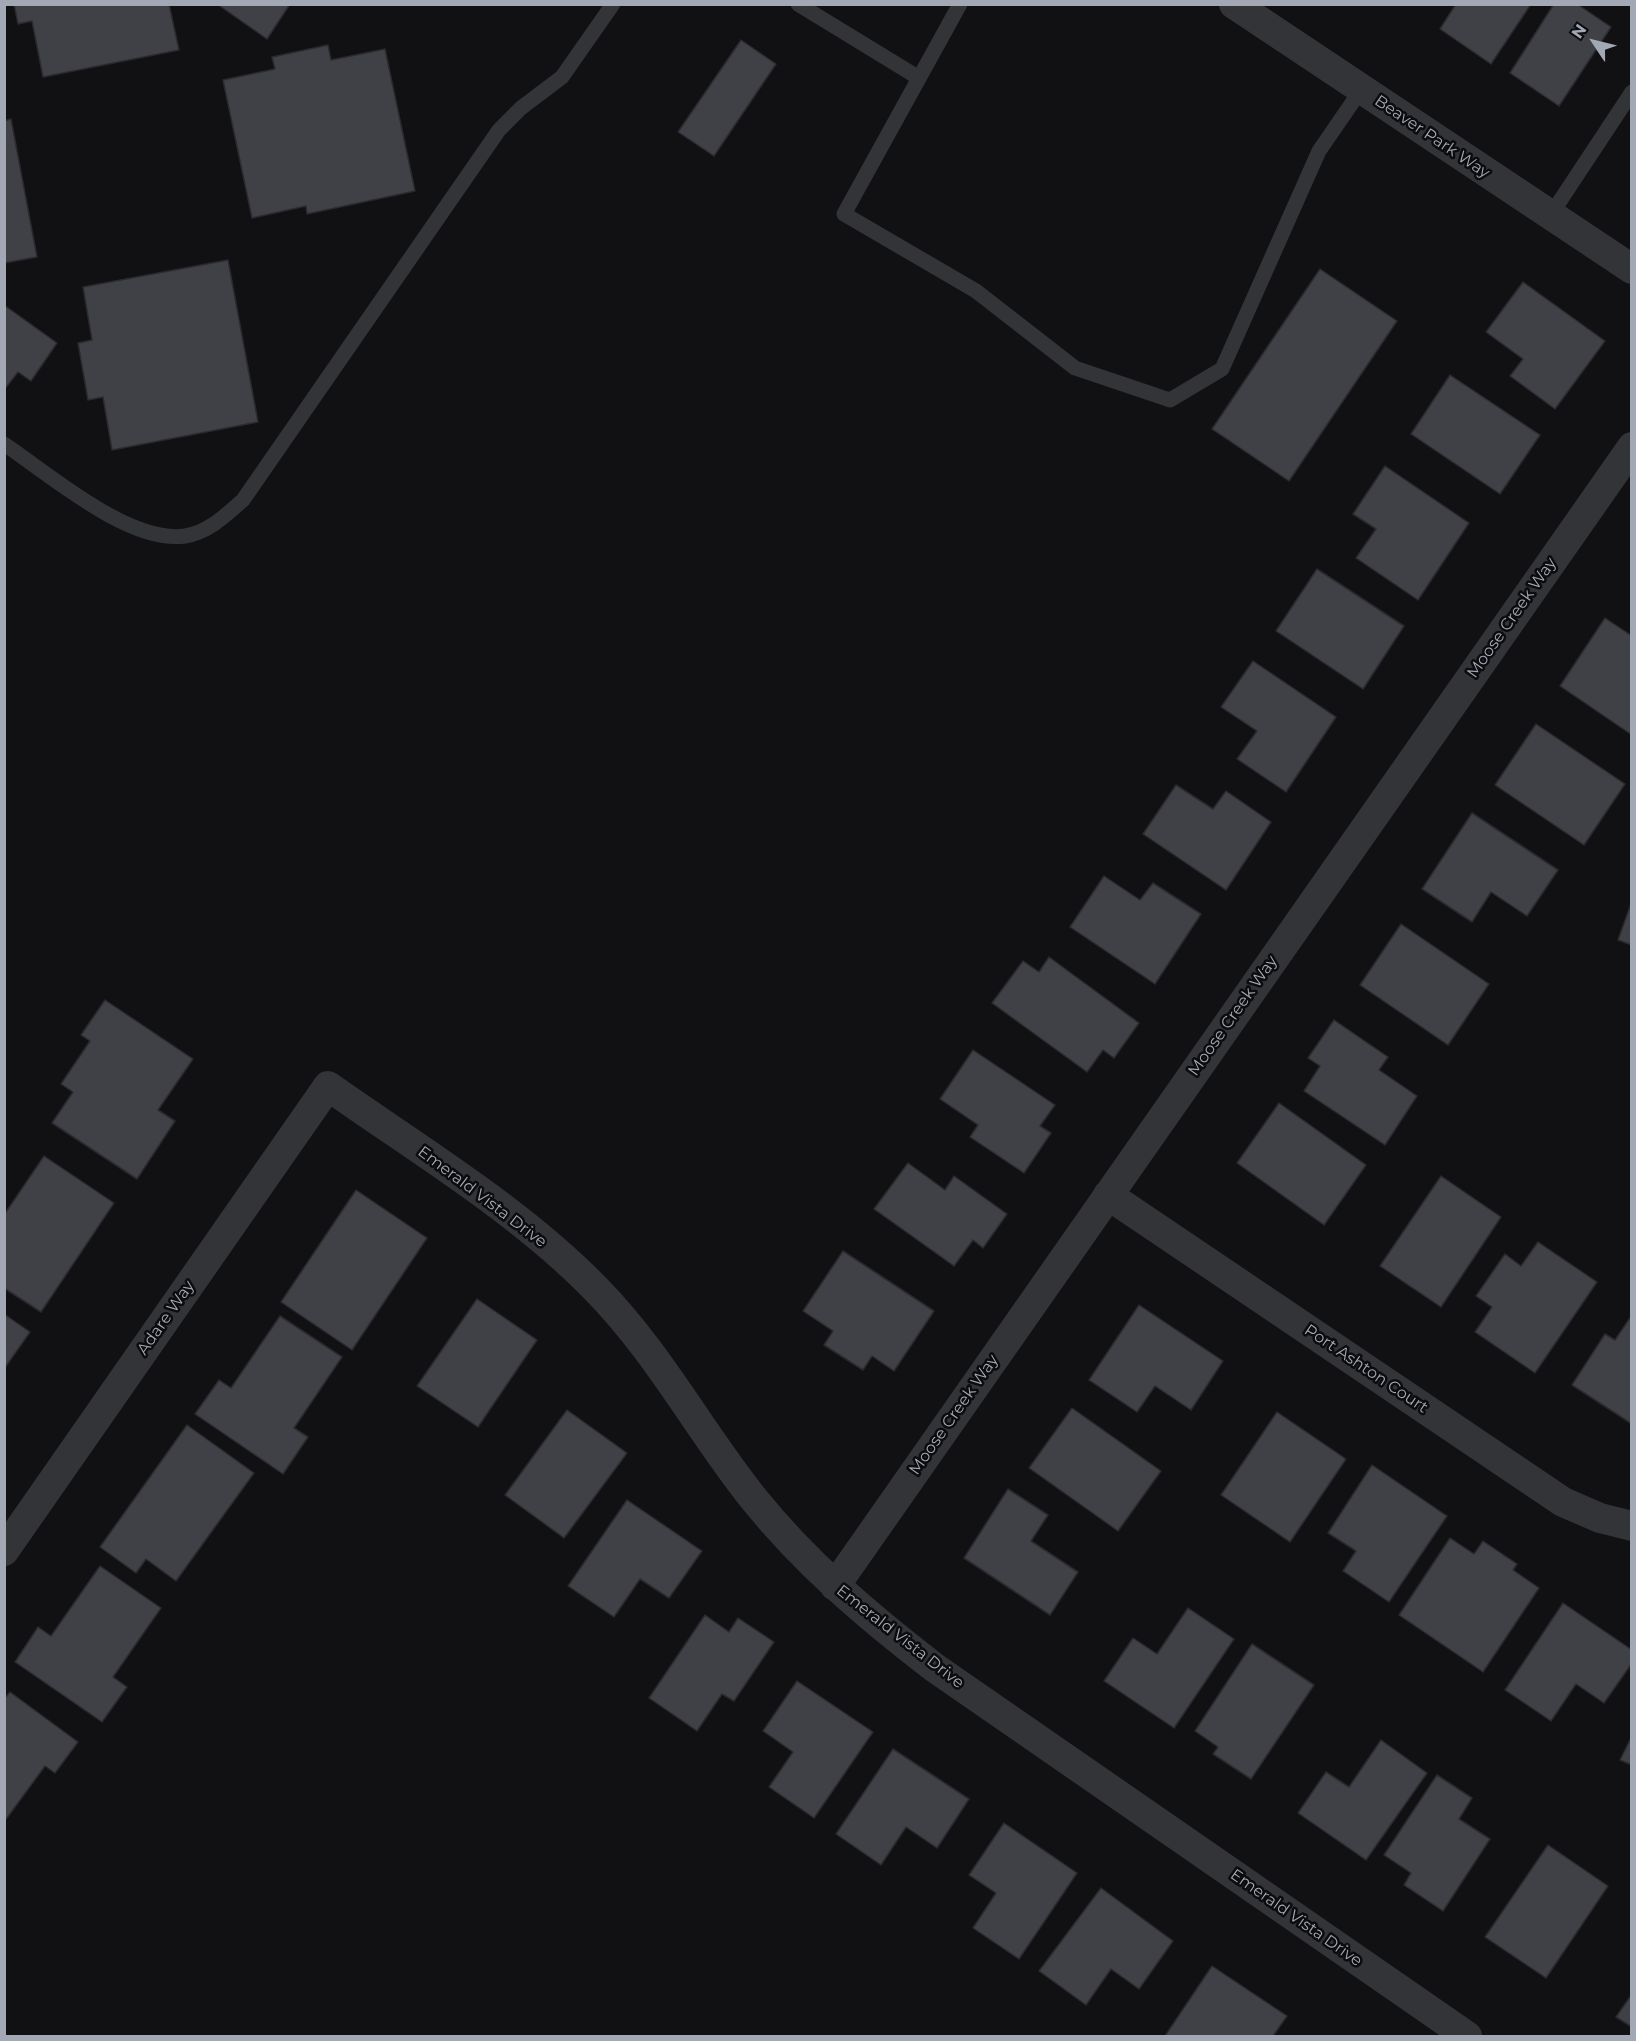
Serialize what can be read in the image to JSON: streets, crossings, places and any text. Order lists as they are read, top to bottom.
{
  "streets": {
    "street": [
      "Beaver Park Way",
      "Moose Creek Way",
      "Emerald Vista Drive",
      "Adare Way",
      "Port Ashton Court"
    ]
  },
  "crossings": [
    ["Moose Creek Way", "Emerald Vista Drive"],
    ["Moose Creek Way", "Port Ashton Court"],
    ["Emerald Vista Drive", "Adare Way"]
  ],
  "north": "top left"
}
